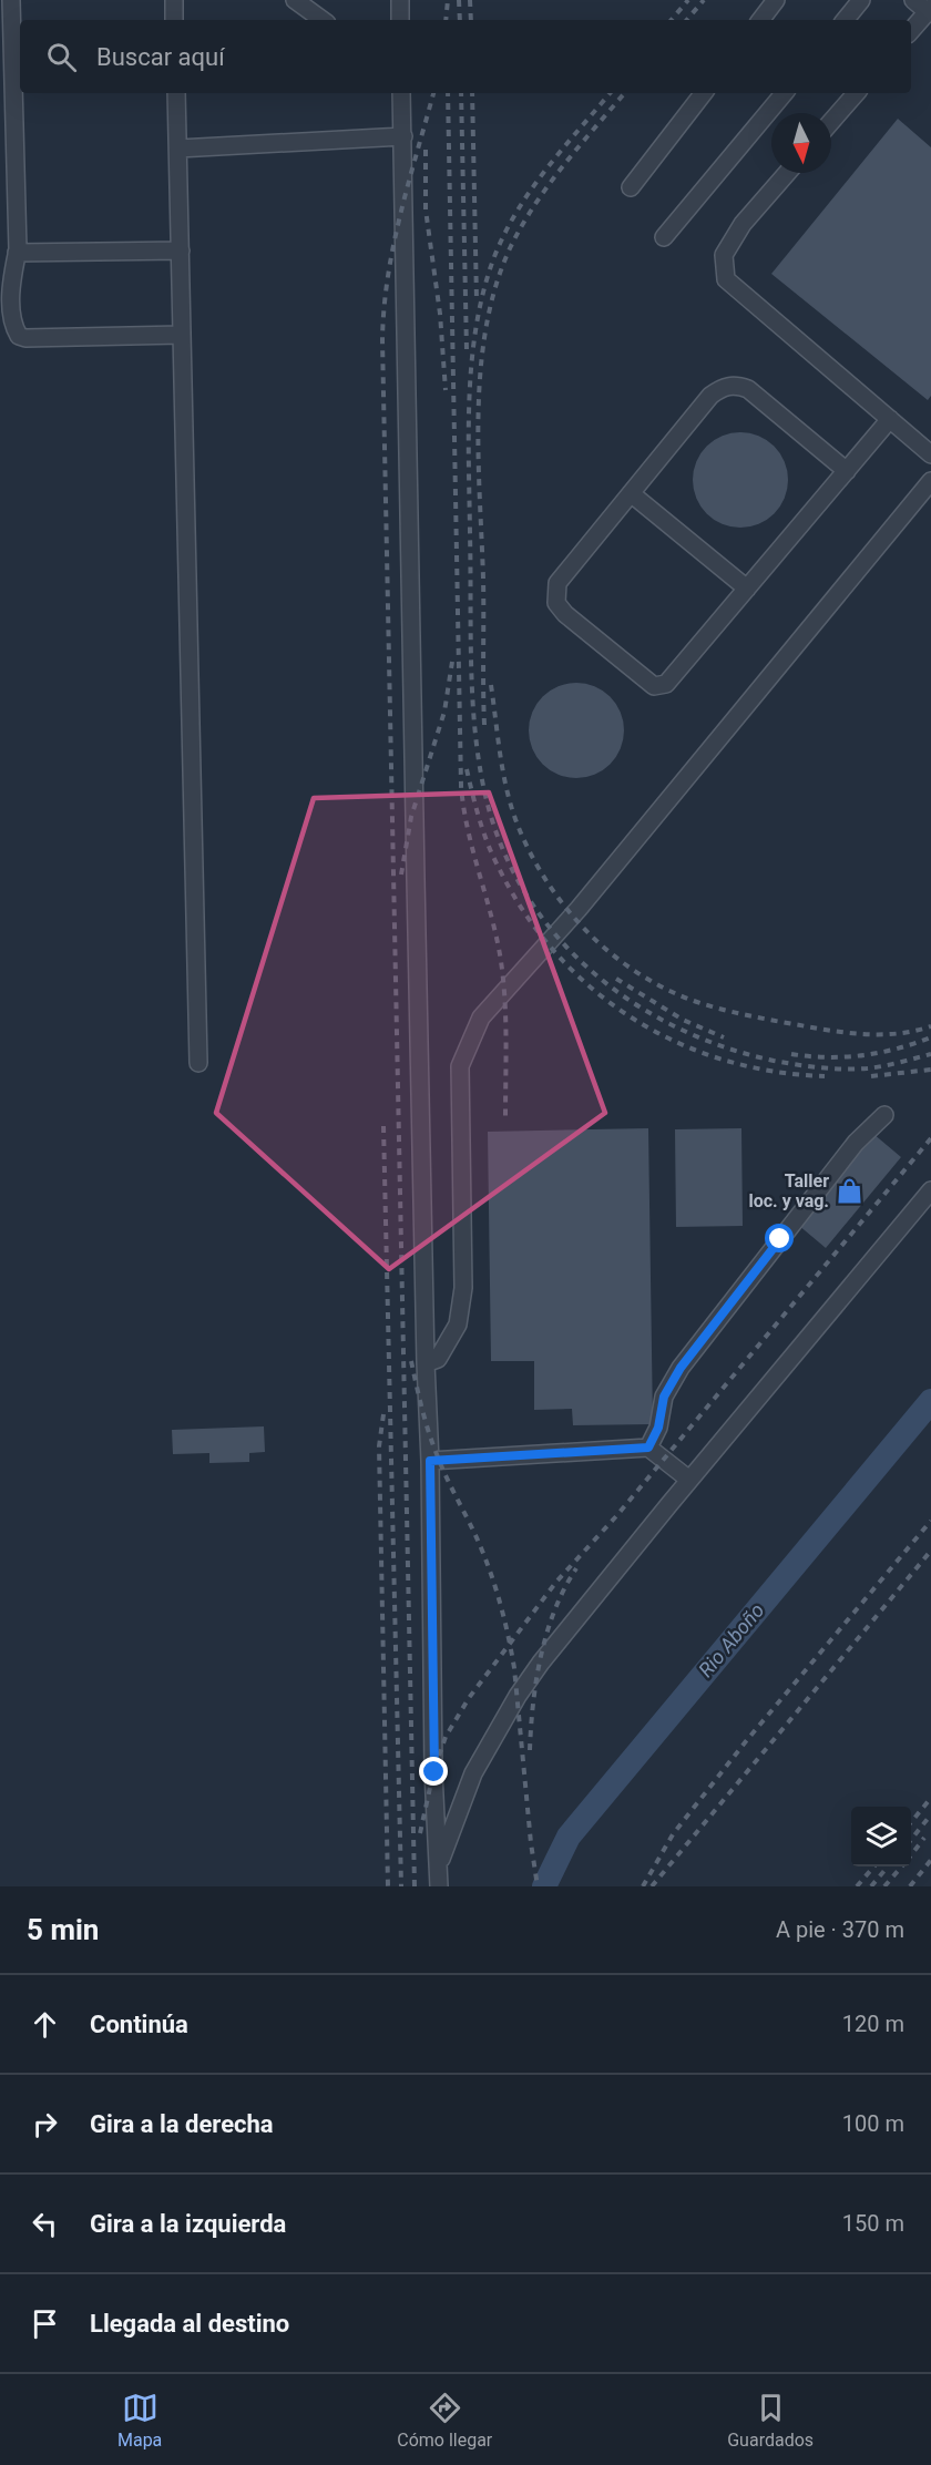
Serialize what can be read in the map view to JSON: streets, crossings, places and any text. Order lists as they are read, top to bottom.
{
  "water": ["Rio Aboño"],
  "places": {
    "shop": ["Taller loc. y vag."]
  },
  "north": "bottom",
  "page": {
    "search": "Buscar aquí",
    "heading": ["5 min", "A pie · 370 m"],
    "list": [
      ["Continúa", "120 m"],
      ["Gira a la derecha", "100 m"],
      ["Gira a la izquierda", "150 m"],
      "Llegada al destino"
    ],
    "nav": ["Mapa", "Cómo llegar", "Guardados"]
  }
}
